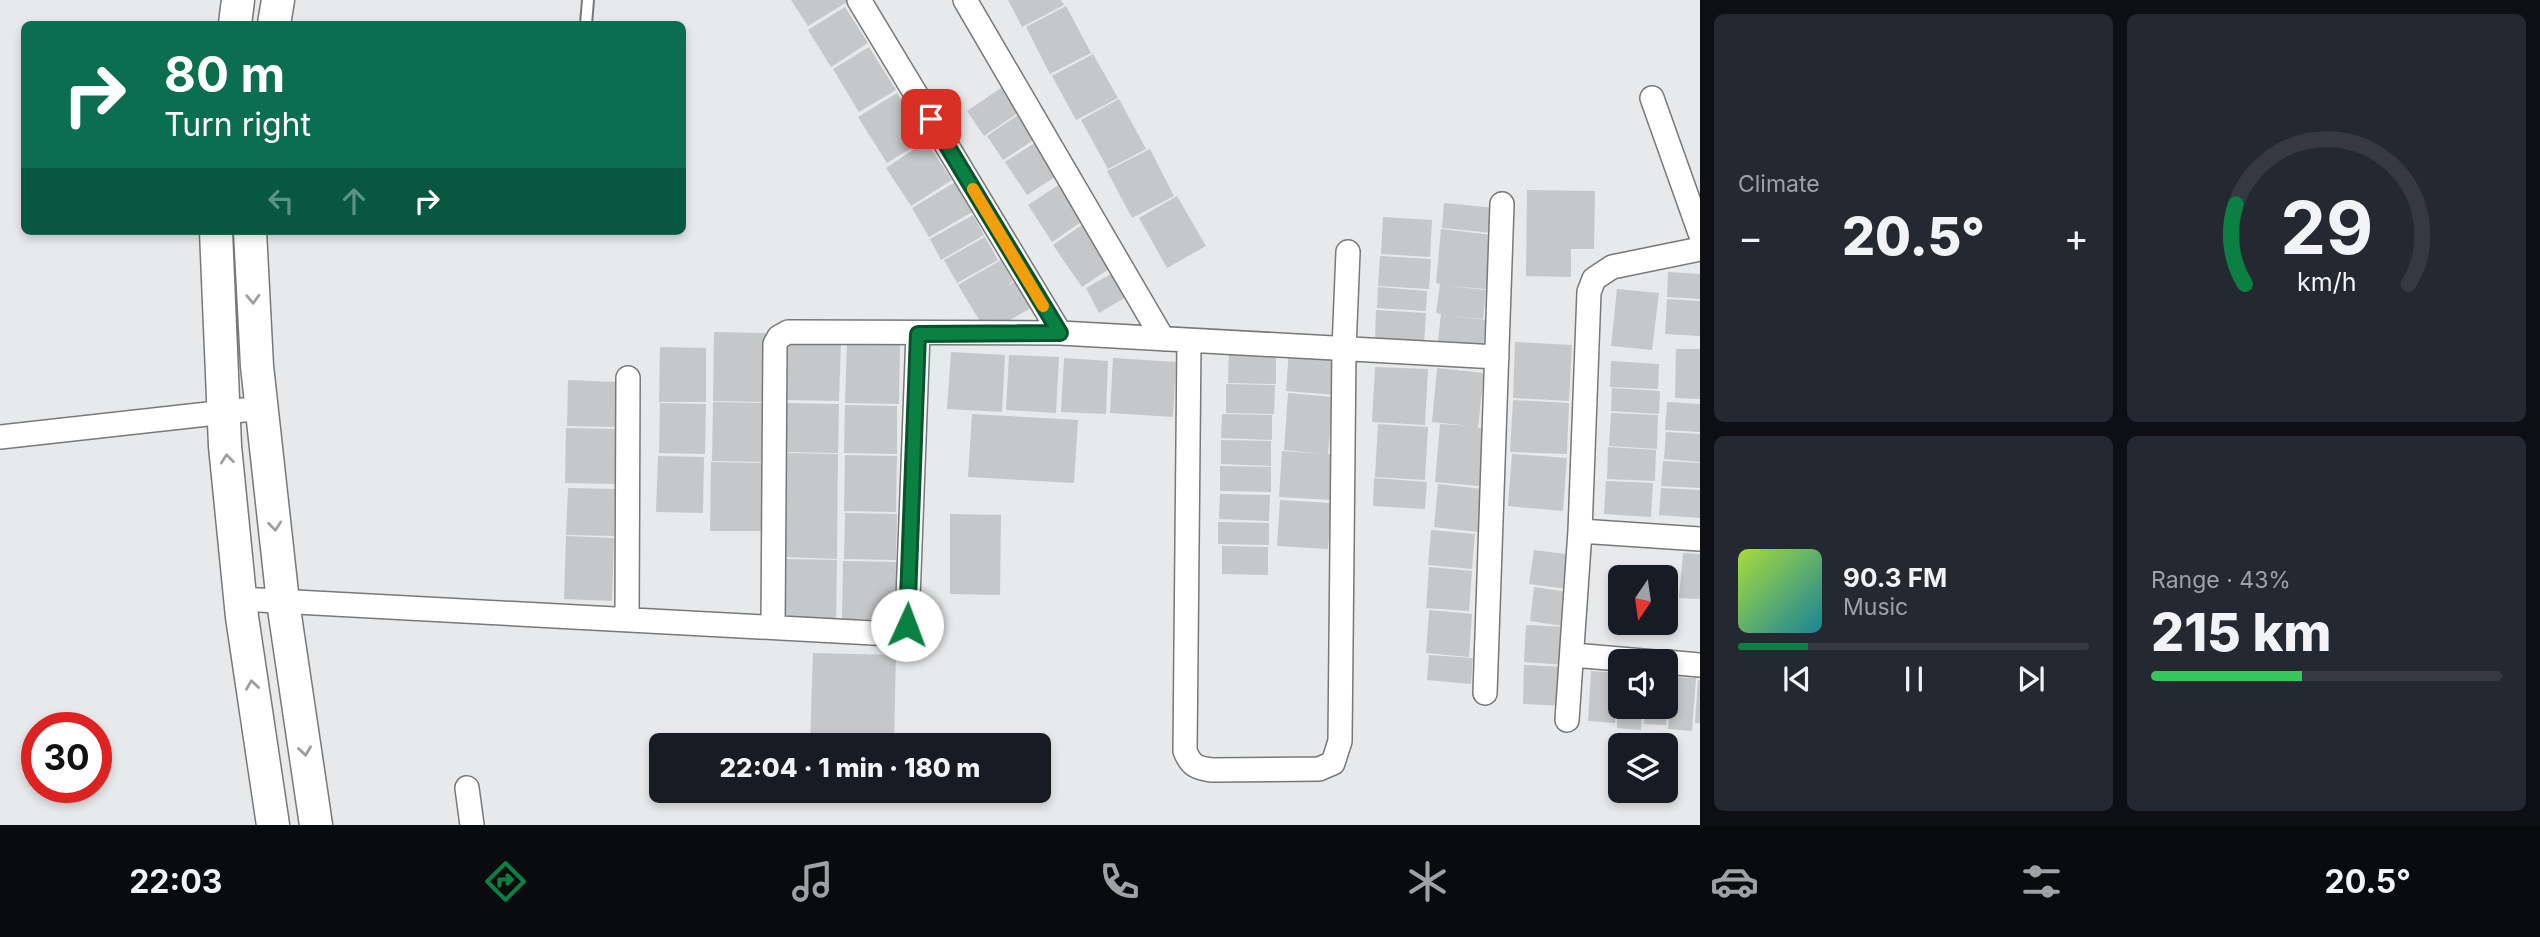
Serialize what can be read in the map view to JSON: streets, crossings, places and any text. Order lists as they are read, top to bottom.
{
  "north": "bottom",
  "page": {
    "tile": [
      "Climate",
      ["Range · 43%", "215 km"]
    ],
    "turn": ["80 m", "Turn right"],
    "heat": ["−", "20.5°", "+"],
    "song": ["90.3 FM", "Music"],
    "limit": "30",
    "trip": "22:04 · 1 min · 180 m",
    "tabs": ["22:03", "20.5°"],
    "gauge": ["29", "km/h"]
  }
}
